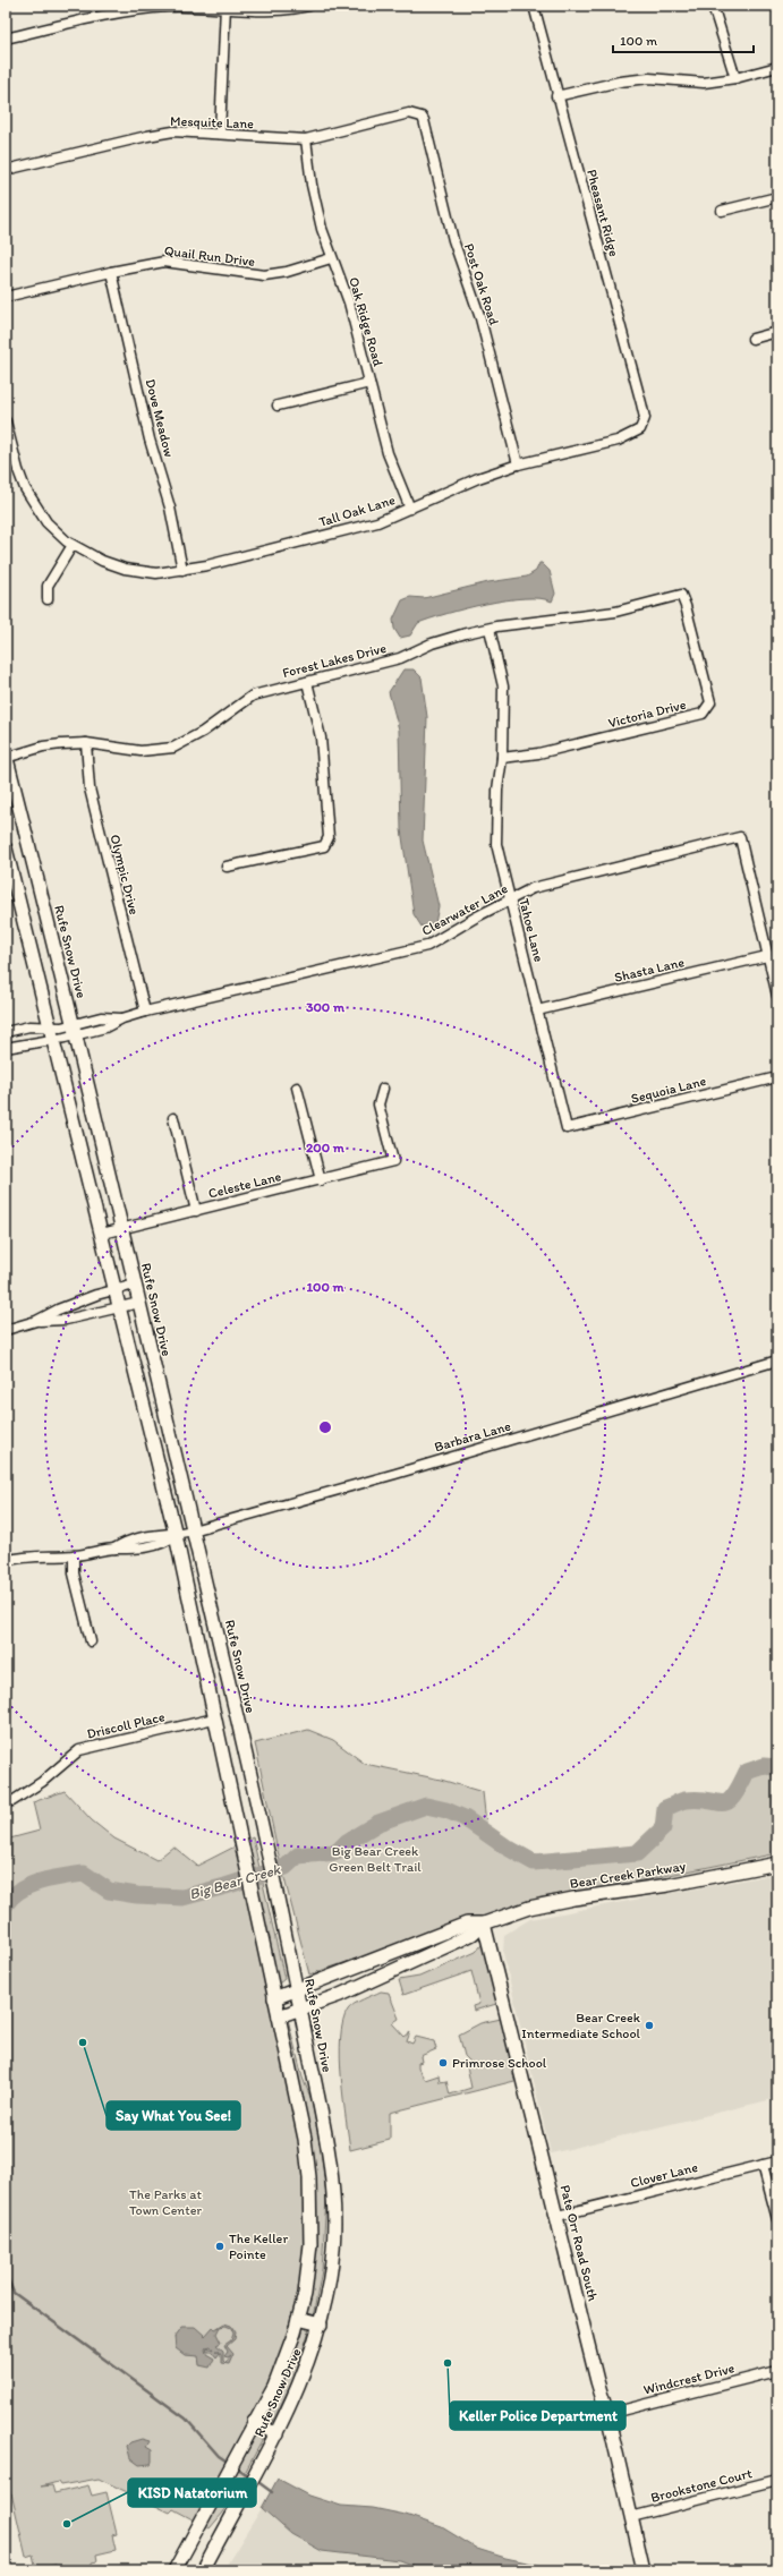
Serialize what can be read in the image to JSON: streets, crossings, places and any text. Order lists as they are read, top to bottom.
{
  "streets": {
    "main road": ["Rufe Snow Drive", "Bear Creek Parkway", "Pate Orr Road South"],
    "street": [
      "Mesquite Lane",
      "Pheasant Ridge",
      "Quail Run Drive",
      "Post Oak Road",
      "Oak Ridge Road",
      "Dove Meadow",
      "Tall Oak Lane",
      "Forest Lakes Drive",
      "Victoria Drive",
      "Olympic Drive",
      "Clearwater Lane",
      "Tahoe Lane",
      "Shasta Lane",
      "Sequoia Lane",
      "Celeste Lane",
      "Barbara Lane",
      "Driscoll Place",
      "Clover Lane",
      "Windcrest Drive",
      "Brookstone Court"
    ]
  },
  "crossings": [
    ["Mesquite Lane", "Post Oak Road"],
    ["Mesquite Lane", "Oak Ridge Road"],
    ["Pheasant Ridge", "Tall Oak Lane"],
    ["Quail Run Drive", "Oak Ridge Road"],
    ["Quail Run Drive", "Dove Meadow"],
    ["Post Oak Road", "Tall Oak Lane"],
    ["Oak Ridge Road", "Tall Oak Lane"],
    ["Dove Meadow", "Tall Oak Lane"],
    ["Forest Lakes Drive", "Victoria Drive"],
    ["Forest Lakes Drive", "Olympic Drive"],
    ["Forest Lakes Drive", "Tahoe Lane"],
    ["Forest Lakes Drive", "Rufe Snow Drive"],
    ["Victoria Drive", "Tahoe Lane"],
    ["Olympic Drive", "Clearwater Lane"],
    ["Clearwater Lane", "Tahoe Lane"],
    ["Clearwater Lane", "Rufe Snow Drive"],
    ["Clearwater Lane", "Shasta Lane"],
    ["Tahoe Lane", "Shasta Lane"],
    ["Tahoe Lane", "Sequoia Lane"],
    ["Rufe Snow Drive", "Celeste Lane"],
    ["Rufe Snow Drive", "Barbara Lane"],
    ["Rufe Snow Drive", "Driscoll Place"],
    ["Rufe Snow Drive", "Bear Creek Parkway"],
    ["Bear Creek Parkway", "Pate Orr Road South"],
    ["Clover Lane", "Pate Orr Road South"],
    ["Pate Orr Road South", "Windcrest Drive"],
    ["Pate Orr Road South", "Brookstone Court"]
  ],
  "water": ["Big Bear Creek"],
  "parks": ["Big Bear Creek Green Belt Trail", "The Parks at Town Center"],
  "places": [
    "Bear Creek Intermediate School",
    "Say What You See!",
    "Primrose School",
    "The Keller Pointe",
    "Keller Police Department",
    "KISD Natatorium"
  ],
  "scale_bar": "100 m",
  "rings": ["300 m", "200 m", "100 m"]
}
